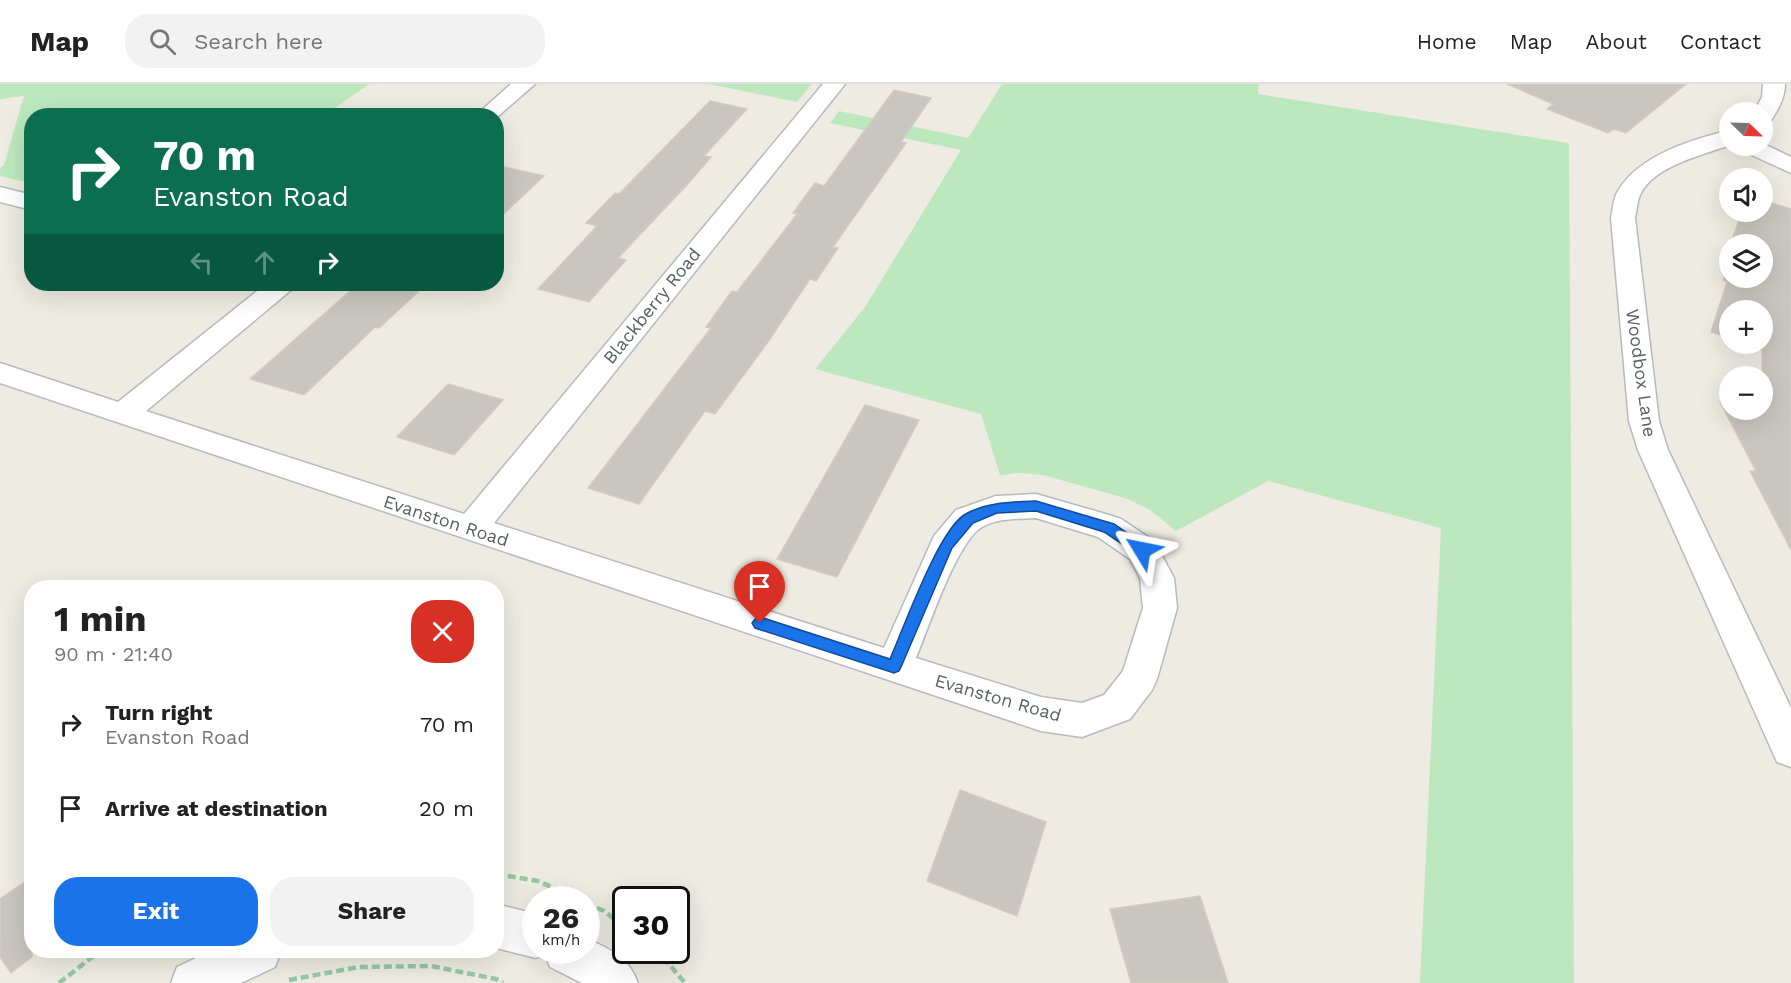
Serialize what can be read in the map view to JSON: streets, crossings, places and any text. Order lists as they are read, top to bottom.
{
  "streets": {
    "street": ["Blackberry Road", "Woodbox Lane", "Evanston Road"]
  },
  "crossings": [
    ["Blackberry Road", "Evanston Road"]
  ],
  "north": "bottom right",
  "page": {
    "header": "Map",
    "search": "Search here",
    "nav": [
      "Home",
      "Map",
      "About",
      "Contact"
    ],
    "map_buttons": ["+", "−"],
    "turn": ["70 m", "Evanston Road"],
    "heading": ["1 min", "90 m · 21:40"],
    "list": [
      {
        "name": "Turn right",
        "note": "Evanston Road",
        "value": "70 m"
      },
      {
        "name": "Arrive at destination",
        "value": "20 m"
      }
    ],
    "buttons": ["Exit", "Share"],
    "speed": "26 km/h",
    "limit": "30"
  }
}
